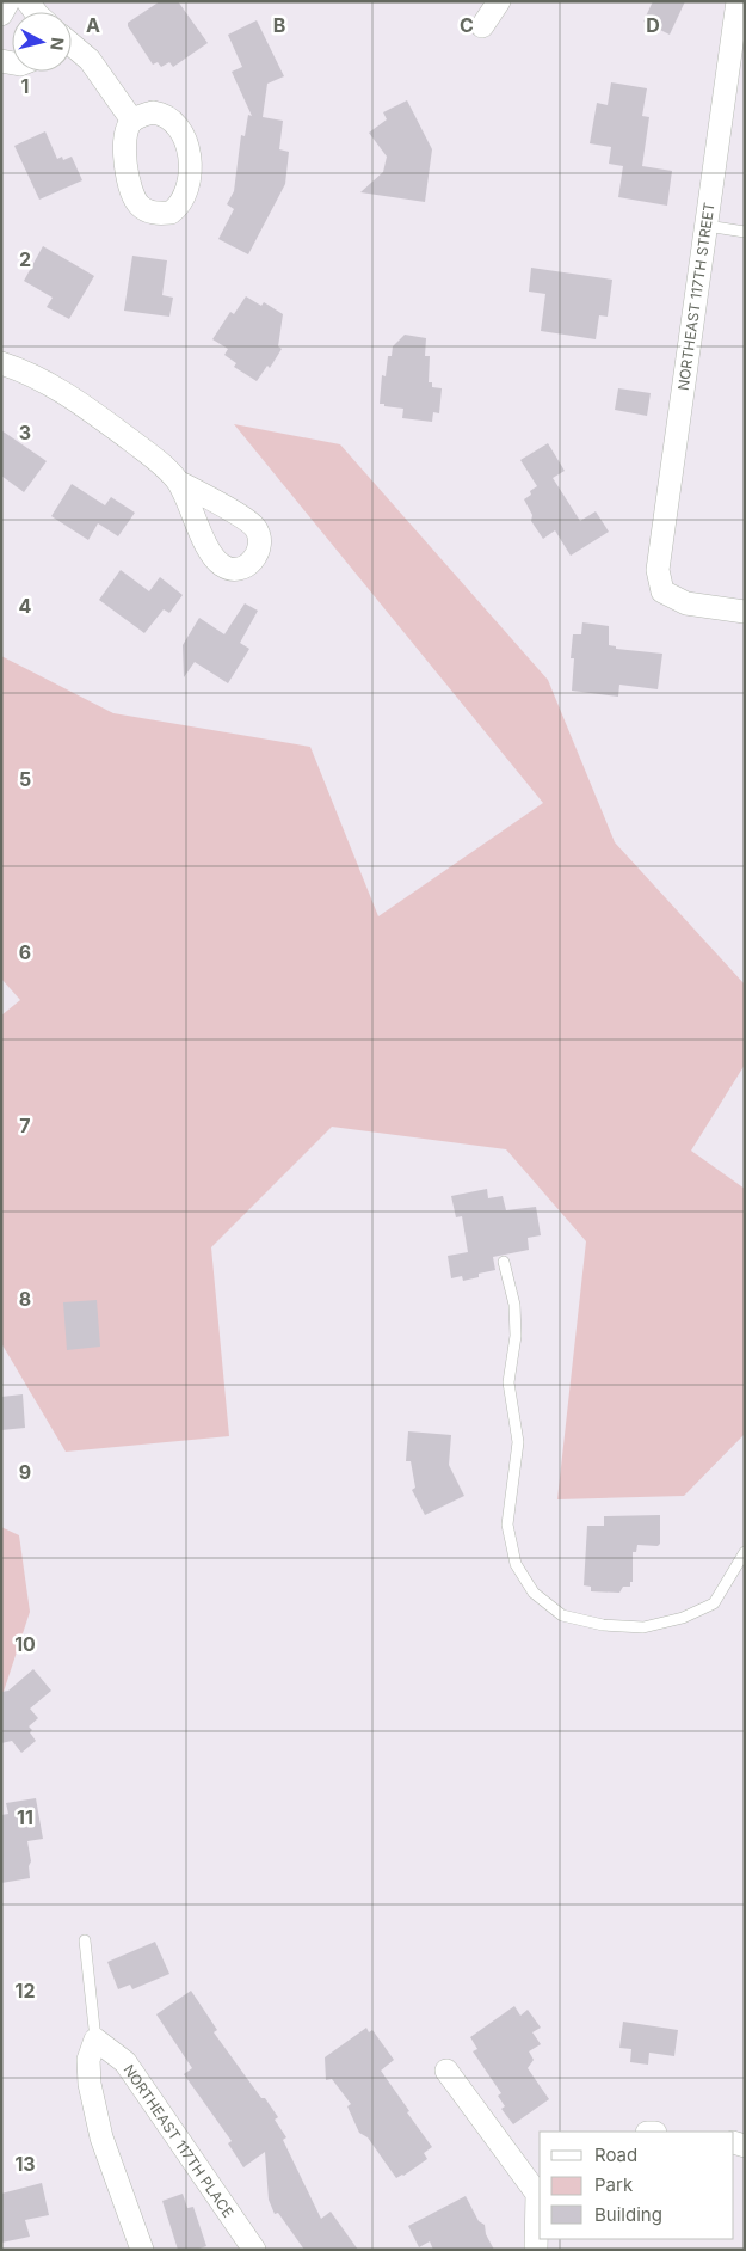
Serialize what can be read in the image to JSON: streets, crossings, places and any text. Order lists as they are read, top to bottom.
{
  "streets": {
    "street": ["NORTHEAST 117TH STREET", "NORTHEAST 117TH PLACE"]
  },
  "legend": ["Road", "Park", "Building"],
  "north": "right",
  "grid": {
    "columns": [
      "A",
      "B",
      "C",
      "D"
    ],
    "rows": [
      "1",
      "2",
      "3",
      "4",
      "5",
      "6",
      "7",
      "8",
      "9",
      "10",
      "11",
      "12",
      "13"
    ]
  }
}
